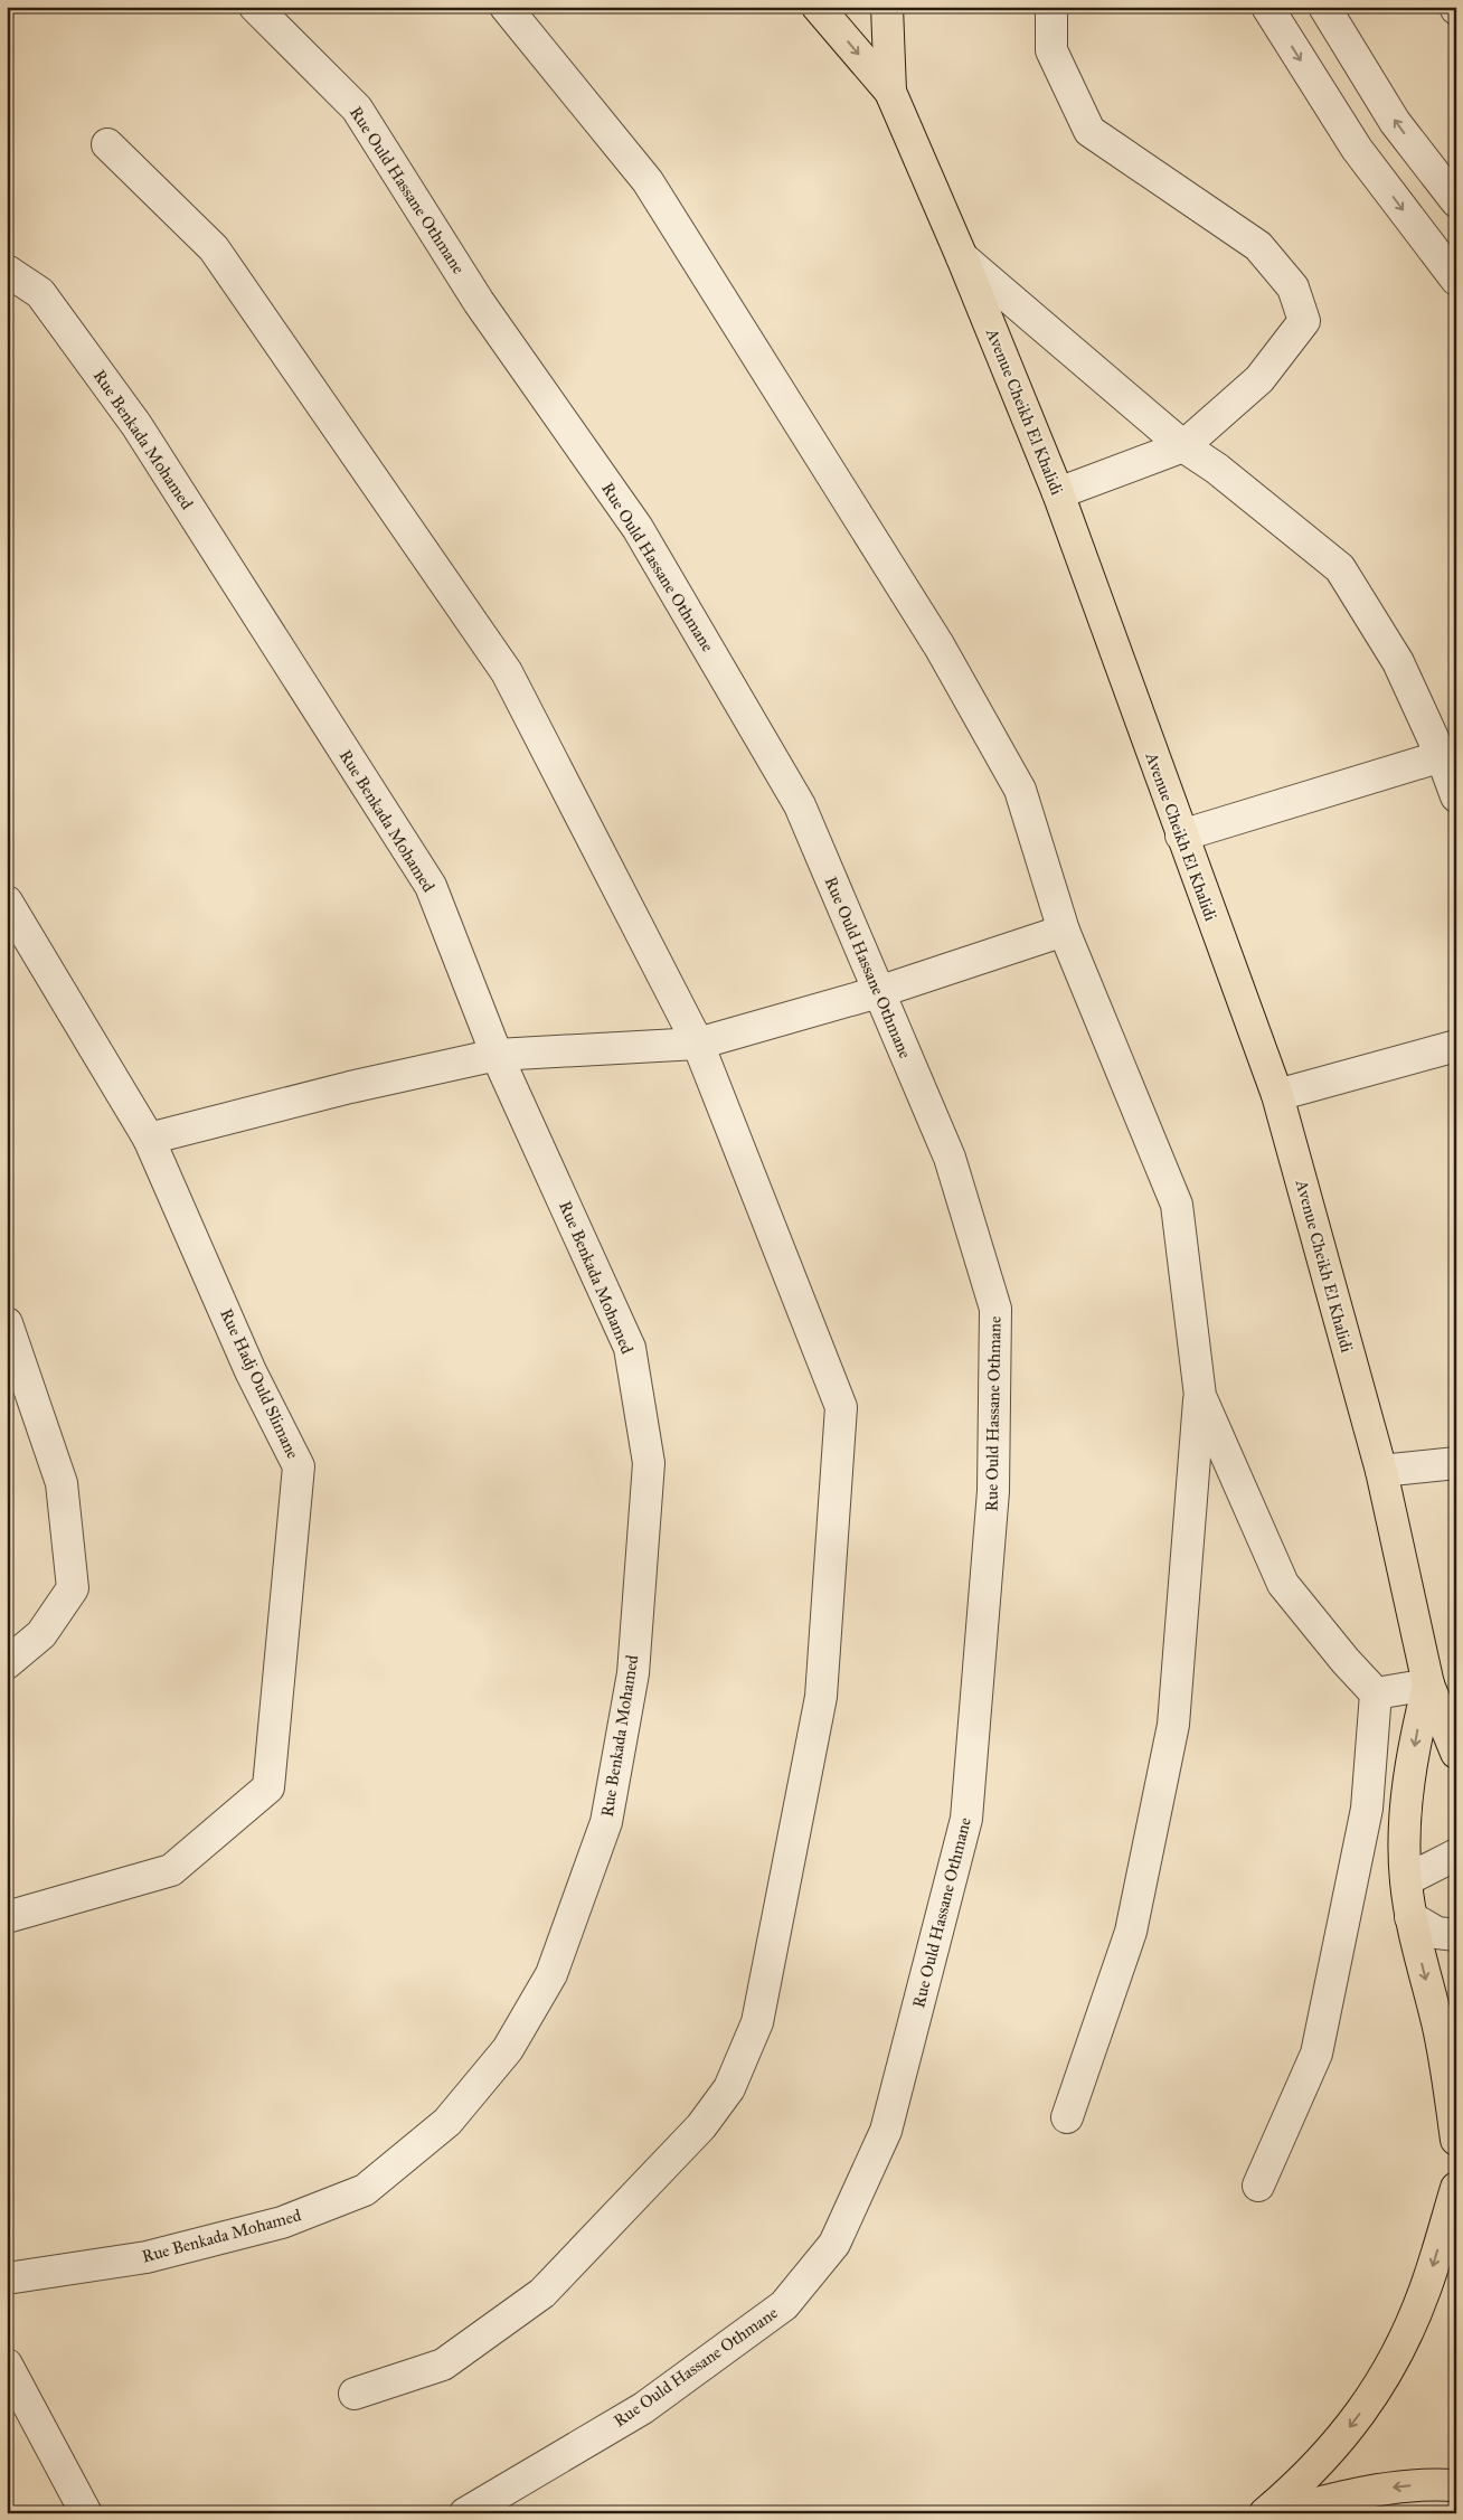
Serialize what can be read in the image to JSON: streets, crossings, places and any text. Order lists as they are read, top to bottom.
{
  "streets": {
    "main road": ["Avenue Cheikh El Khalidi"],
    "street": ["Rue Ould Hassane Othmane", "Rue Benkada Mohamed", "Rue Hadj Ould Slimane"]
  }
}
